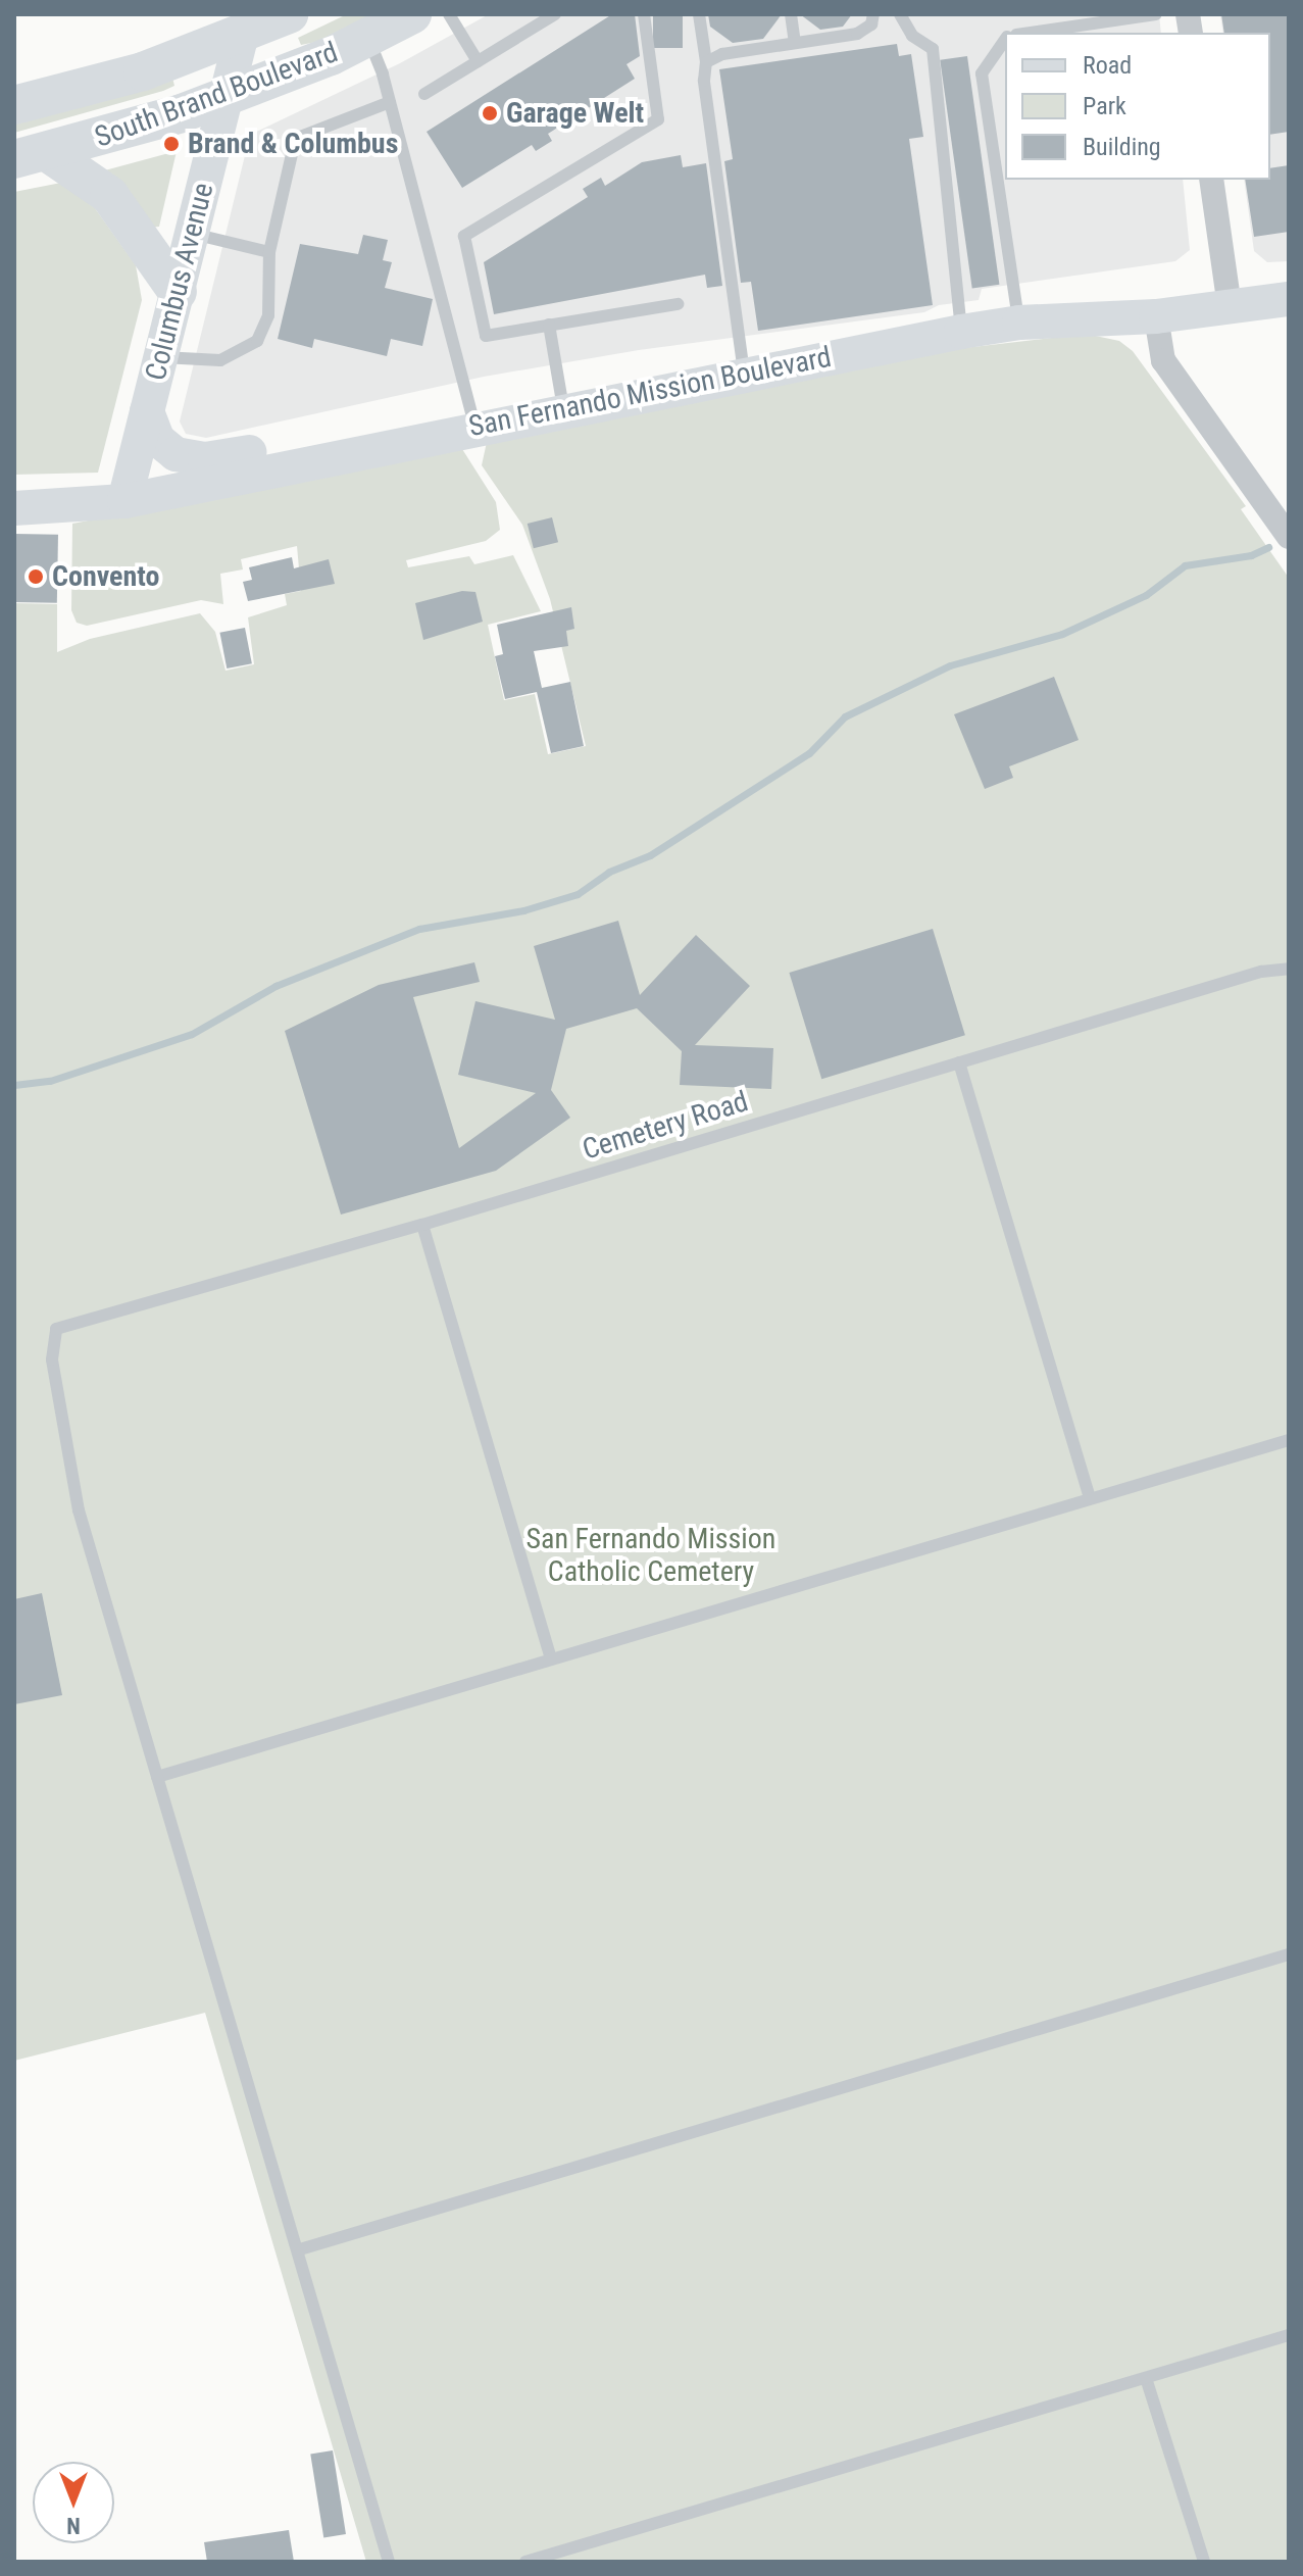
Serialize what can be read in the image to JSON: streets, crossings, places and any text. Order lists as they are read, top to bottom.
{
  "streets": {
    "main road": ["South Brand Boulevard", "Columbus Avenue", "San Fernando Mission Boulevard"],
    "lane": ["Cemetery Road"]
  },
  "crossings": [
    ["South Brand Boulevard", "Columbus Avenue"],
    ["Columbus Avenue", "San Fernando Mission Boulevard"]
  ],
  "parks": ["San Fernando Mission Catholic Cemetery"],
  "places": ["Garage Welt", "Brand & Columbus", "Convento"],
  "legend": ["Road", "Park", "Building"],
  "north": "bottom"
}
